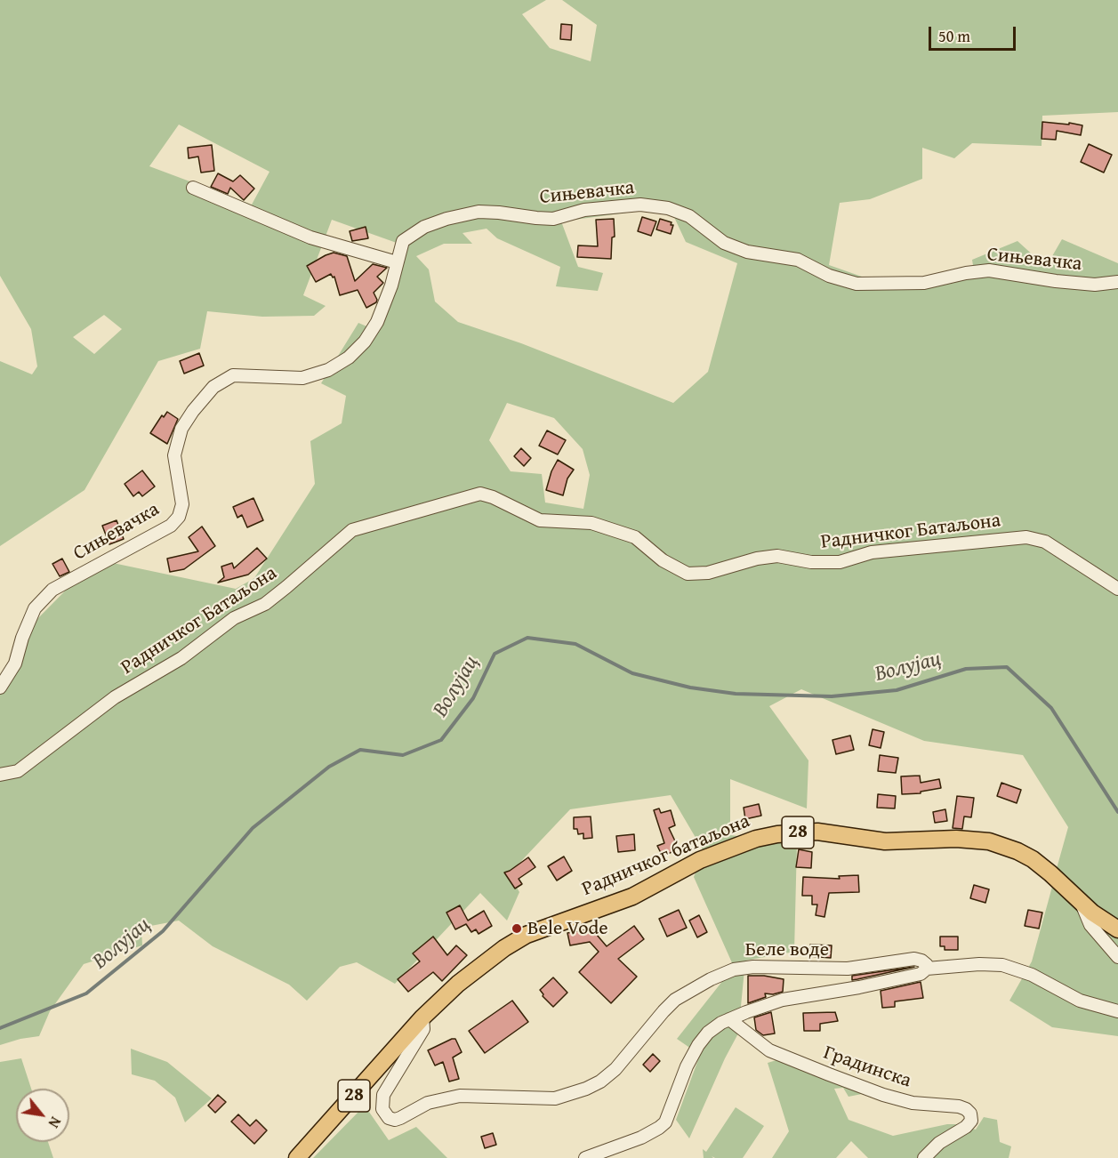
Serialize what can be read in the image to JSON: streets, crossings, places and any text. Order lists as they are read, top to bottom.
{
  "streets": {
    "main road": ["28", "Радничког батаљона"],
    "street": [
      "Сињевачка",
      "Радничког Батаљона",
      "Беле воде",
      "Градинска"
    ]
  },
  "crossings": [
    ["Радничког батаљона", "Беле воде"]
  ],
  "water": ["Волујац"],
  "places": ["Bele Vode"],
  "scale_bar": "50 m",
  "north": "bottom right"
}
